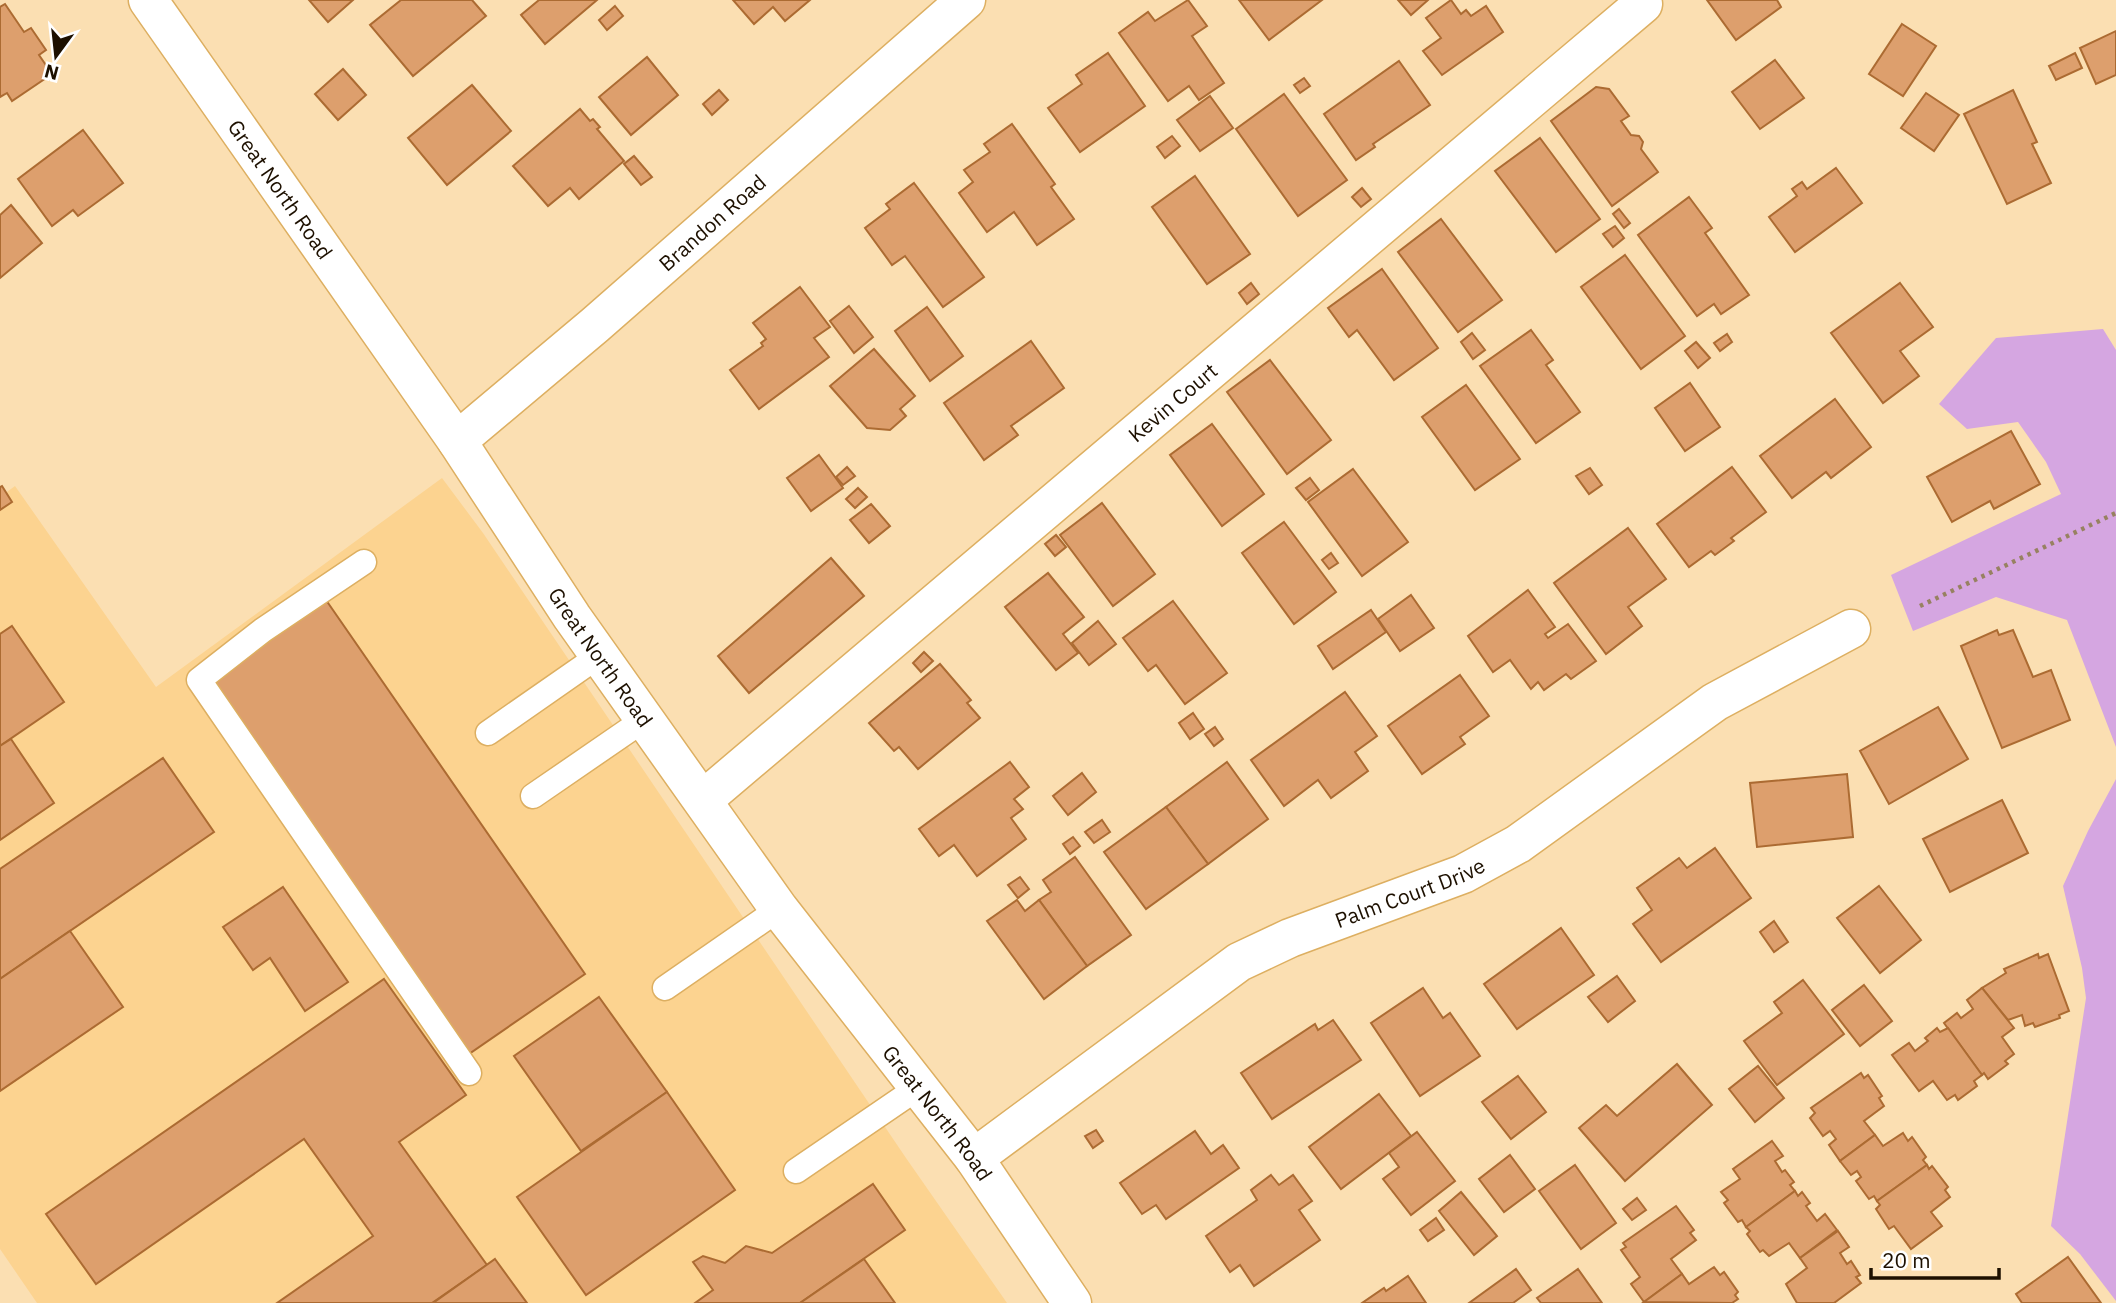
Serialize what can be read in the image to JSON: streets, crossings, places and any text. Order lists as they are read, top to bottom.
{
  "streets": {
    "street": [
      "Great North Road",
      "Brandon Road",
      "Kevin Court",
      "Palm Court Drive"
    ]
  },
  "crossings": [
    ["Great North Road", "Brandon Road"],
    ["Great North Road", "Kevin Court"],
    ["Great North Road", "Palm Court Drive"]
  ],
  "scale_bar": "20 m",
  "north": "bottom"
}
